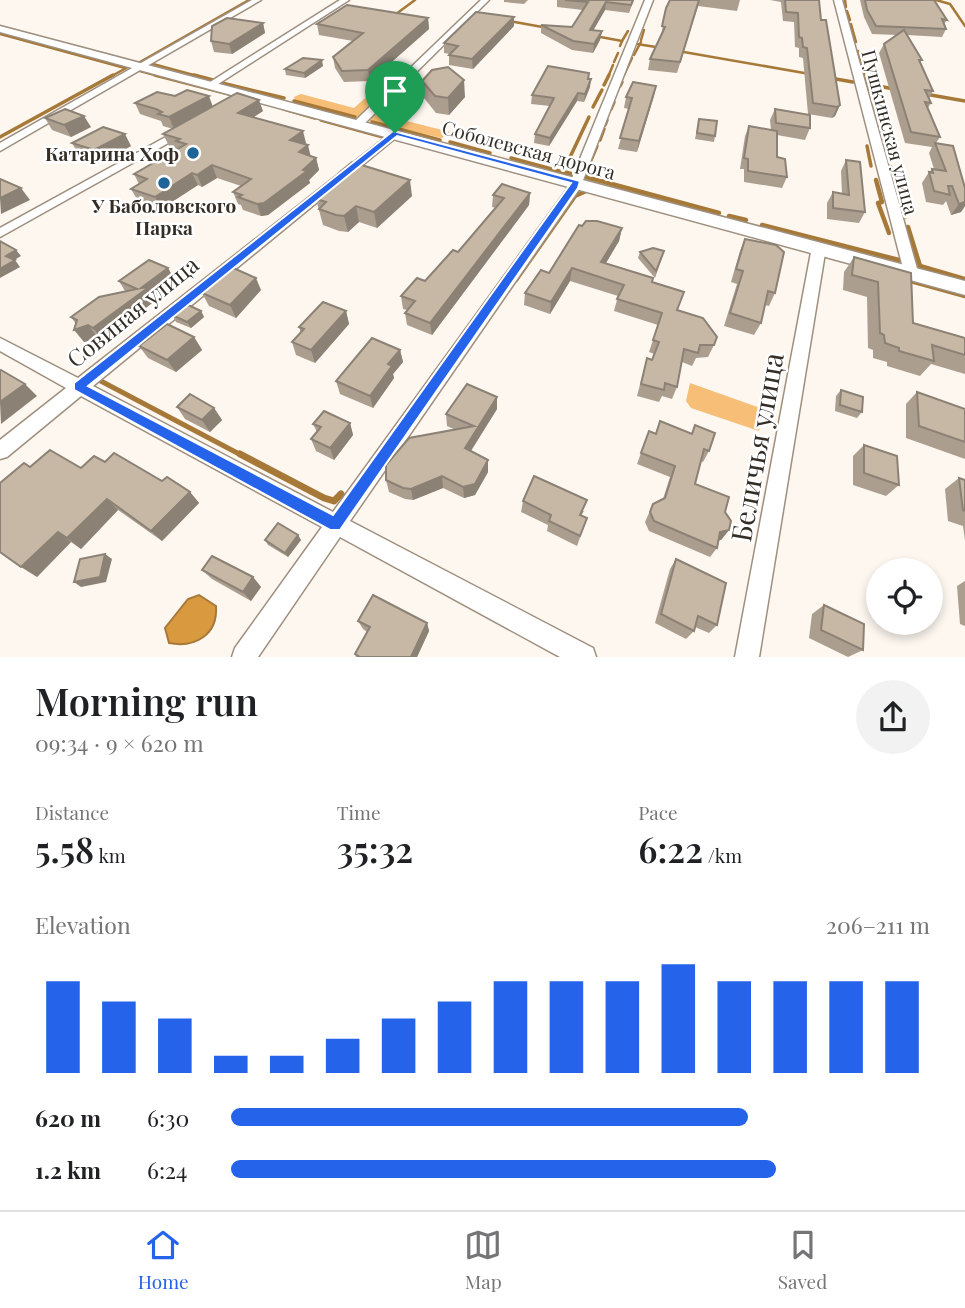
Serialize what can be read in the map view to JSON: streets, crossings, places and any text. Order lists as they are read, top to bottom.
{
  "streets": {
    "street": [
      "Пушкинская улица",
      "Соболевская дорога",
      "Совиная улица",
      "Беличья улица"
    ]
  },
  "crossings": [
    ["Пушкинская улица", "Соболевская дорога"],
    ["Соболевская дорога", "Совиная улица"],
    ["Соболевская дорога", "Беличья улица"]
  ],
  "places": ["Катарина Хоф", "У Баболовского Парка"],
  "page": {
    "heading": ["Morning run", "09:34 · 9 × 620 m"],
    "stats": [
      ["Distance", "5.58 km"],
      ["Time", "35:32"],
      ["Pace", "6:22 /km"]
    ],
    "chart": ["Elevation", "206–211 m"],
    "list": [
      {
        "name": "620 m",
        "note": "6:30"
      },
      {
        "name": "1.2 km",
        "note": "6:24"
      }
    ],
    "tabs": ["Home", "Map", "Saved"]
  }
}
